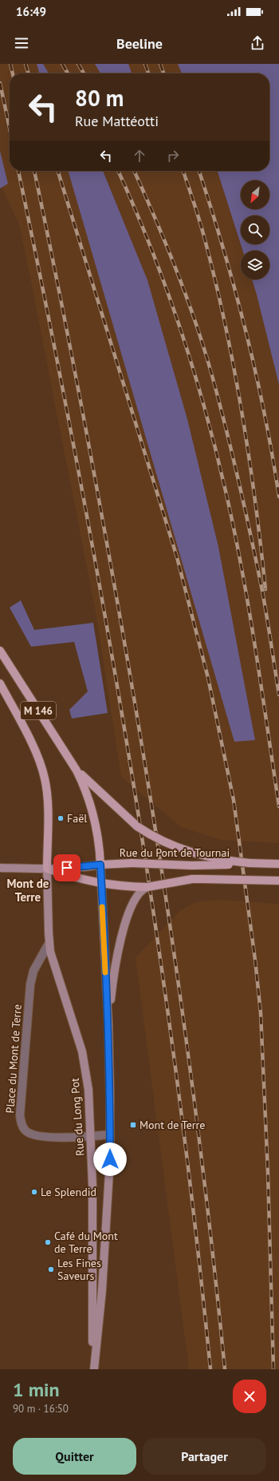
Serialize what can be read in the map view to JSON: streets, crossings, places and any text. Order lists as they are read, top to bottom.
{
  "streets": {
    "main road": ["M 146", "Rue du Pont de Tournai"],
    "street": ["Place du Mont de Terre", "Rue du Long Pot"]
  },
  "crossings": [
    ["M 146", "Rue du Pont de Tournai"],
    ["M 146", "Rue du Long Pot"],
    ["Rue du Pont de Tournai", "Rue du Long Pot"],
    ["Place du Mont de Terre", "Rue du Long Pot"]
  ],
  "districts": ["Mont de Terre"],
  "places": {
    "other": [
      "Faël",
      "Le Splendid",
      "Café du Mont de Terre",
      "Les Fines Saveurs"
    ],
    "transit": ["Mont de Terre"]
  },
  "north": "bottom left",
  "page": {
    "status": "16:49",
    "header": "Beeline",
    "turn": ["80 m", "Rue Mattéotti"],
    "heading": ["1 min", "90 m · 16:50"],
    "buttons": ["Quitter", "Partager"]
  }
}
